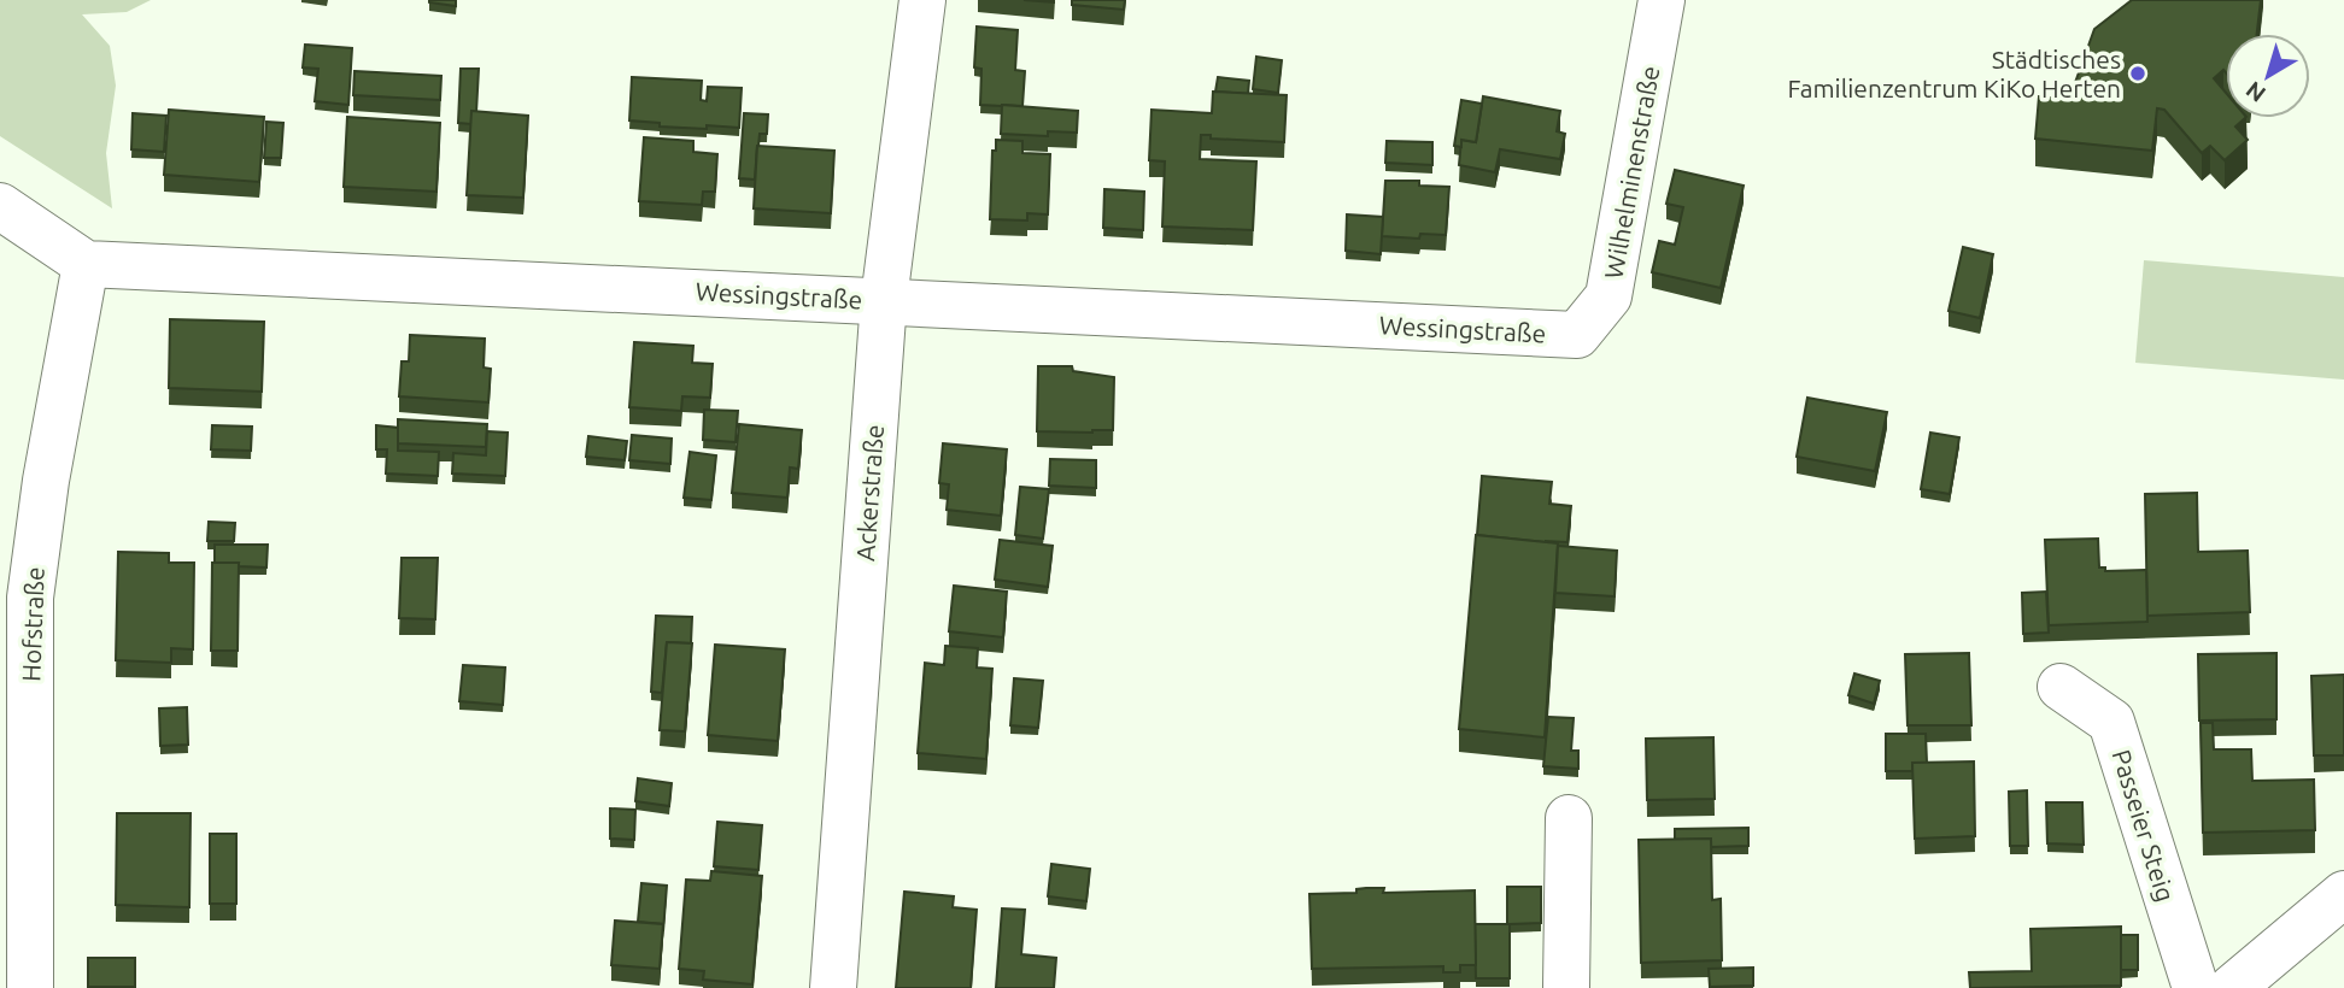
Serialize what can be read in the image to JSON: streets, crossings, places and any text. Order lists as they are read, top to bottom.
{
  "streets": {
    "street": [
      "Wilhelminenstraße",
      "Wessingstraße",
      "Ackerstraße",
      "Hofstraße",
      "Passeier Steig"
    ]
  },
  "crossings": [
    ["Wilhelminenstraße", "Wessingstraße"],
    ["Wessingstraße", "Ackerstraße"],
    ["Wessingstraße", "Hofstraße"]
  ],
  "places": ["Städtisches Familienzentrum KiKo Herten"],
  "north": "bottom left"
}
